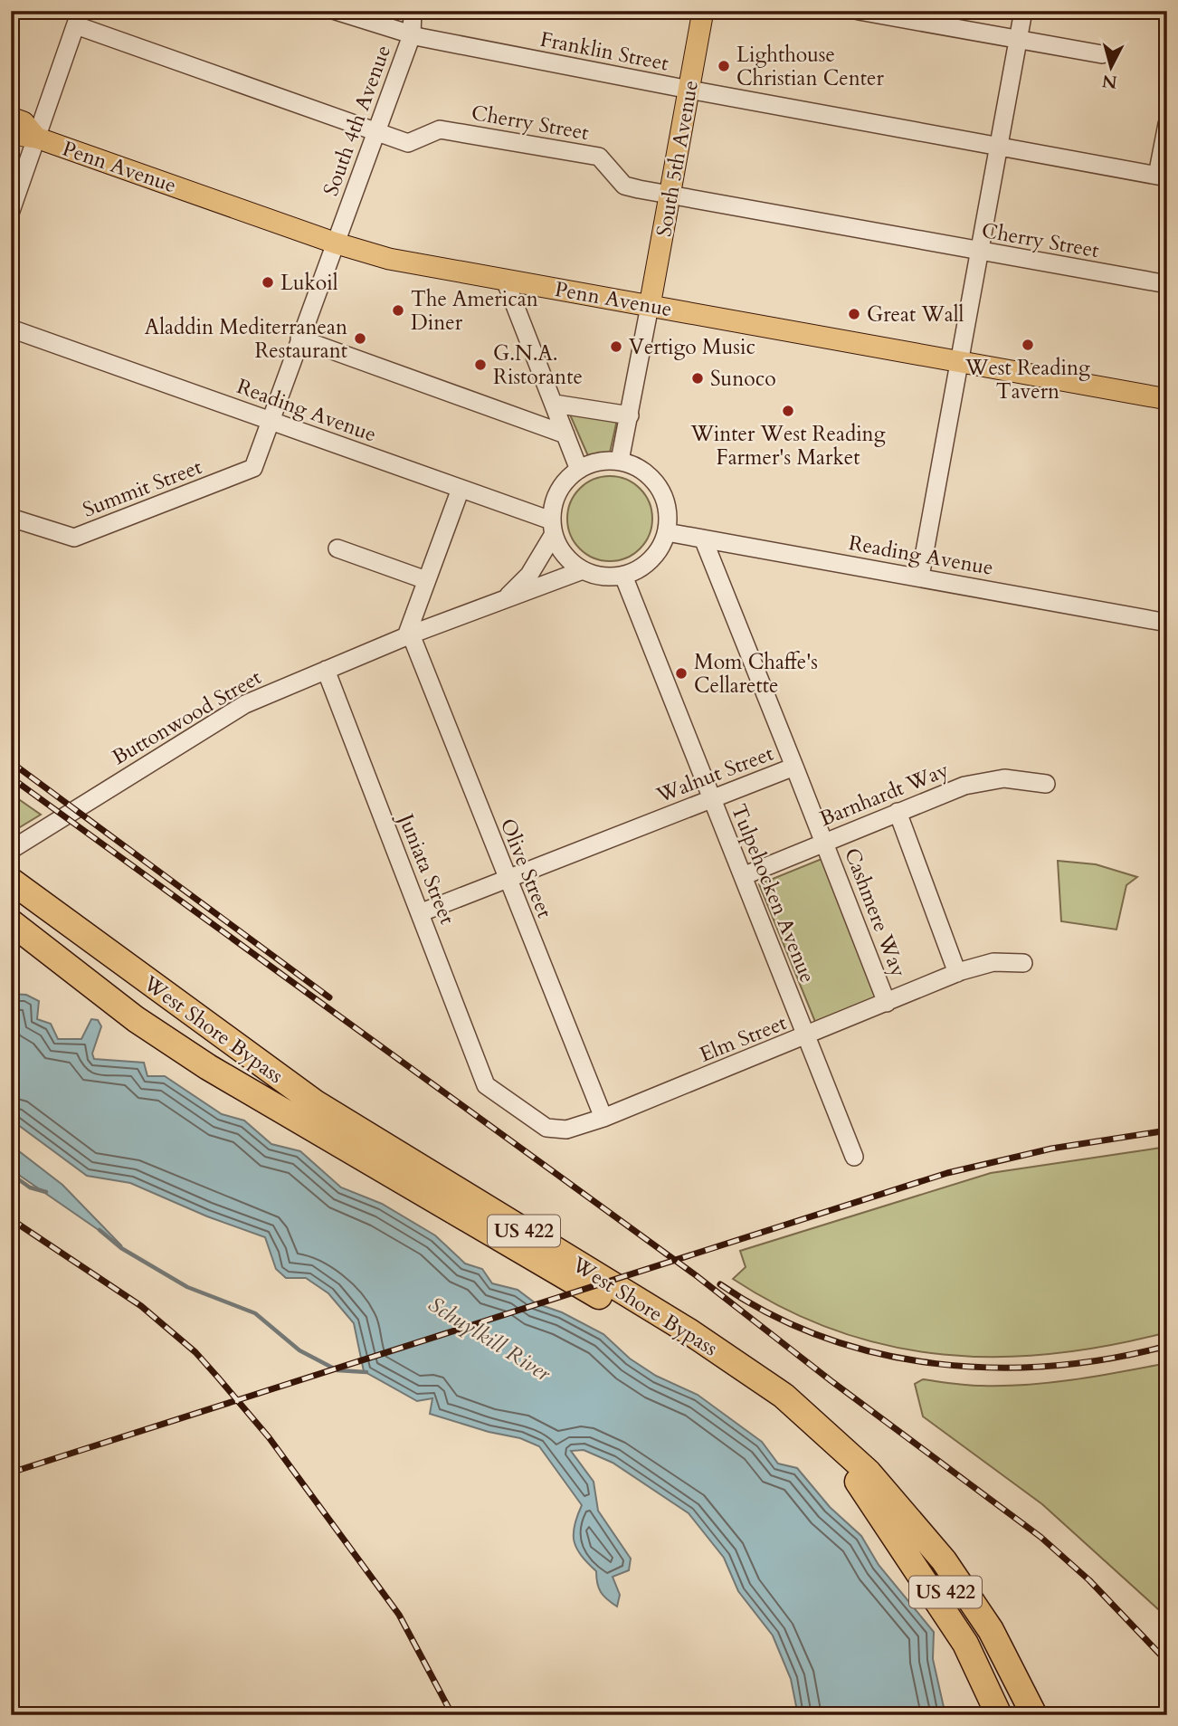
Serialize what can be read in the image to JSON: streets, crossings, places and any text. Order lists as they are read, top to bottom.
{
  "streets": {
    "highway": ["West Shore Bypass", "US 422"],
    "main road": ["South 5th Avenue", "Penn Avenue"],
    "street": [
      "Franklin Street",
      "South 4th Avenue",
      "Cherry Street",
      "Reading Avenue",
      "Summit Street",
      "Buttonwood Street",
      "Walnut Street",
      "Barnhardt Way",
      "Olive Street",
      "Juniata Street",
      "Tulpehocken Avenue",
      "Cashmere Way",
      "Elm Street"
    ]
  },
  "crossings": [
    ["Franklin Street", "South 4th Avenue"],
    ["Franklin Street", "South 5th Avenue"],
    ["South 4th Avenue", "Cherry Street"],
    ["South 4th Avenue", "Penn Avenue"],
    ["South 4th Avenue", "Reading Avenue"],
    ["South 4th Avenue", "Summit Street"],
    ["Cherry Street", "South 5th Avenue"],
    ["South 5th Avenue", "Penn Avenue"],
    ["Reading Avenue", "Buttonwood Street"],
    ["Reading Avenue", "Walnut Street"],
    ["Reading Avenue", "Tulpehocken Avenue"],
    ["Buttonwood Street", "Olive Street"],
    ["Buttonwood Street", "Juniata Street"],
    ["Buttonwood Street", "Tulpehocken Avenue"],
    ["Walnut Street", "Olive Street"],
    ["Walnut Street", "Juniata Street"],
    ["Walnut Street", "Tulpehocken Avenue"],
    ["Walnut Street", "Cashmere Way"],
    ["Barnhardt Way", "Tulpehocken Avenue"],
    ["Barnhardt Way", "Cashmere Way"],
    ["Olive Street", "Elm Street"],
    ["Juniata Street", "Elm Street"],
    ["Tulpehocken Avenue", "Elm Street"],
    ["Cashmere Way", "Elm Street"]
  ],
  "water": ["Schuylkill River"],
  "places": [
    "Lighthouse Christian Center",
    "Lukoil",
    "The American Diner",
    "Great Wall",
    "Aladdin Mediterranean Restaurant",
    "West Reading Tavern",
    "Vertigo Music",
    "G.N.A. Ristorante",
    "Sunoco",
    "Winter West Reading Farmer's Market",
    "Mom Chaffe's Cellarette"
  ],
  "north": "bottom"
}
